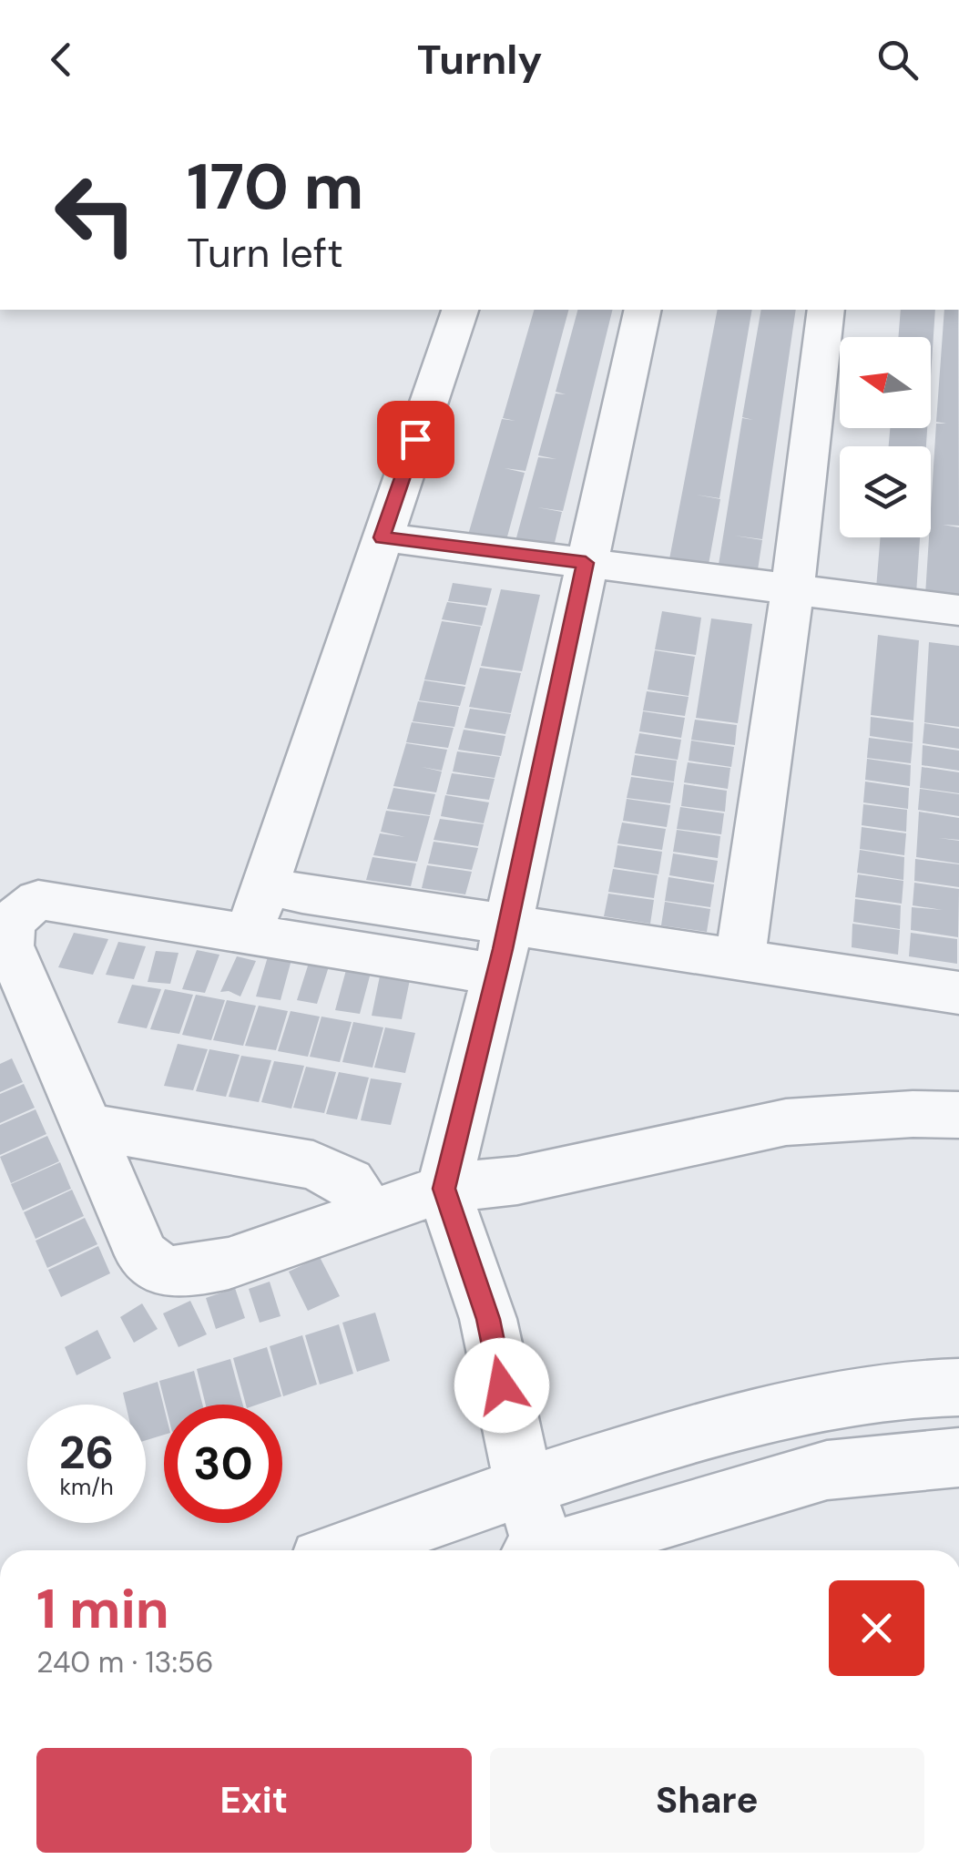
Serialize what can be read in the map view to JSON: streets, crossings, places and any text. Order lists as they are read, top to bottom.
{
  "north": "left",
  "page": {
    "header": "Turnly",
    "turn": ["170 m", "Turn left"],
    "speed": "26 km/h",
    "limit": "30",
    "heading": ["1 min", "240 m · 13:56"],
    "buttons": ["Exit", "Share"]
  }
}
